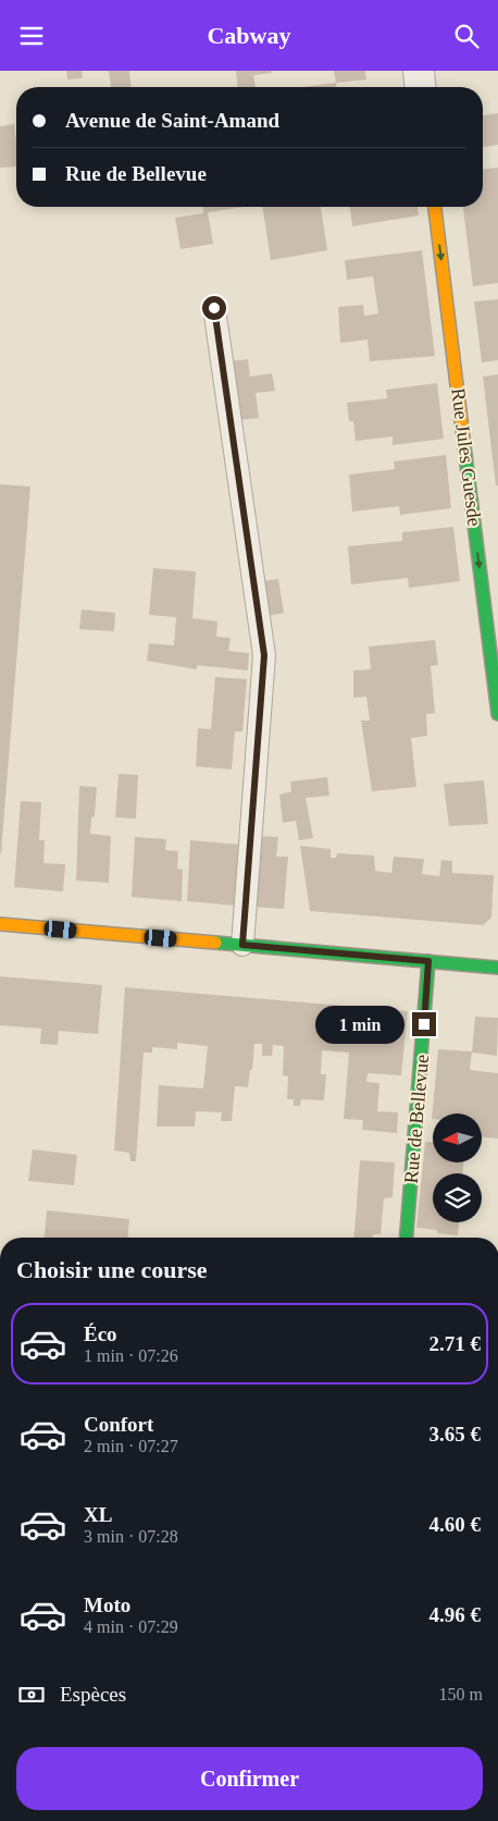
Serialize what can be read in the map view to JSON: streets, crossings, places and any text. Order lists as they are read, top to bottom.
{
  "streets": {
    "street": ["Rue Jules Guesde", "Rue de Bellevue"]
  },
  "one_way": ["Rue Jules Guesde"],
  "north": "left",
  "page": {
    "header": "Cabway",
    "banner": ["Avenue de Saint-Amand", "Rue de Bellevue"],
    "bubble": "1 min",
    "heading": "Choisir une course",
    "list": [
      {
        "name": "Éco",
        "note": "1 min · 07:26",
        "value": "2.71 €"
      },
      {
        "name": "Confort",
        "note": "2 min · 07:27",
        "value": "3.65 €"
      },
      {
        "name": "XL",
        "note": "3 min · 07:28",
        "value": "4.60 €"
      },
      {
        "name": "Moto",
        "note": "4 min · 07:29",
        "value": "4.96 €"
      }
    ],
    "pay": ["Espèces", "150 m"],
    "buttons": "Confirmer"
  }
}
